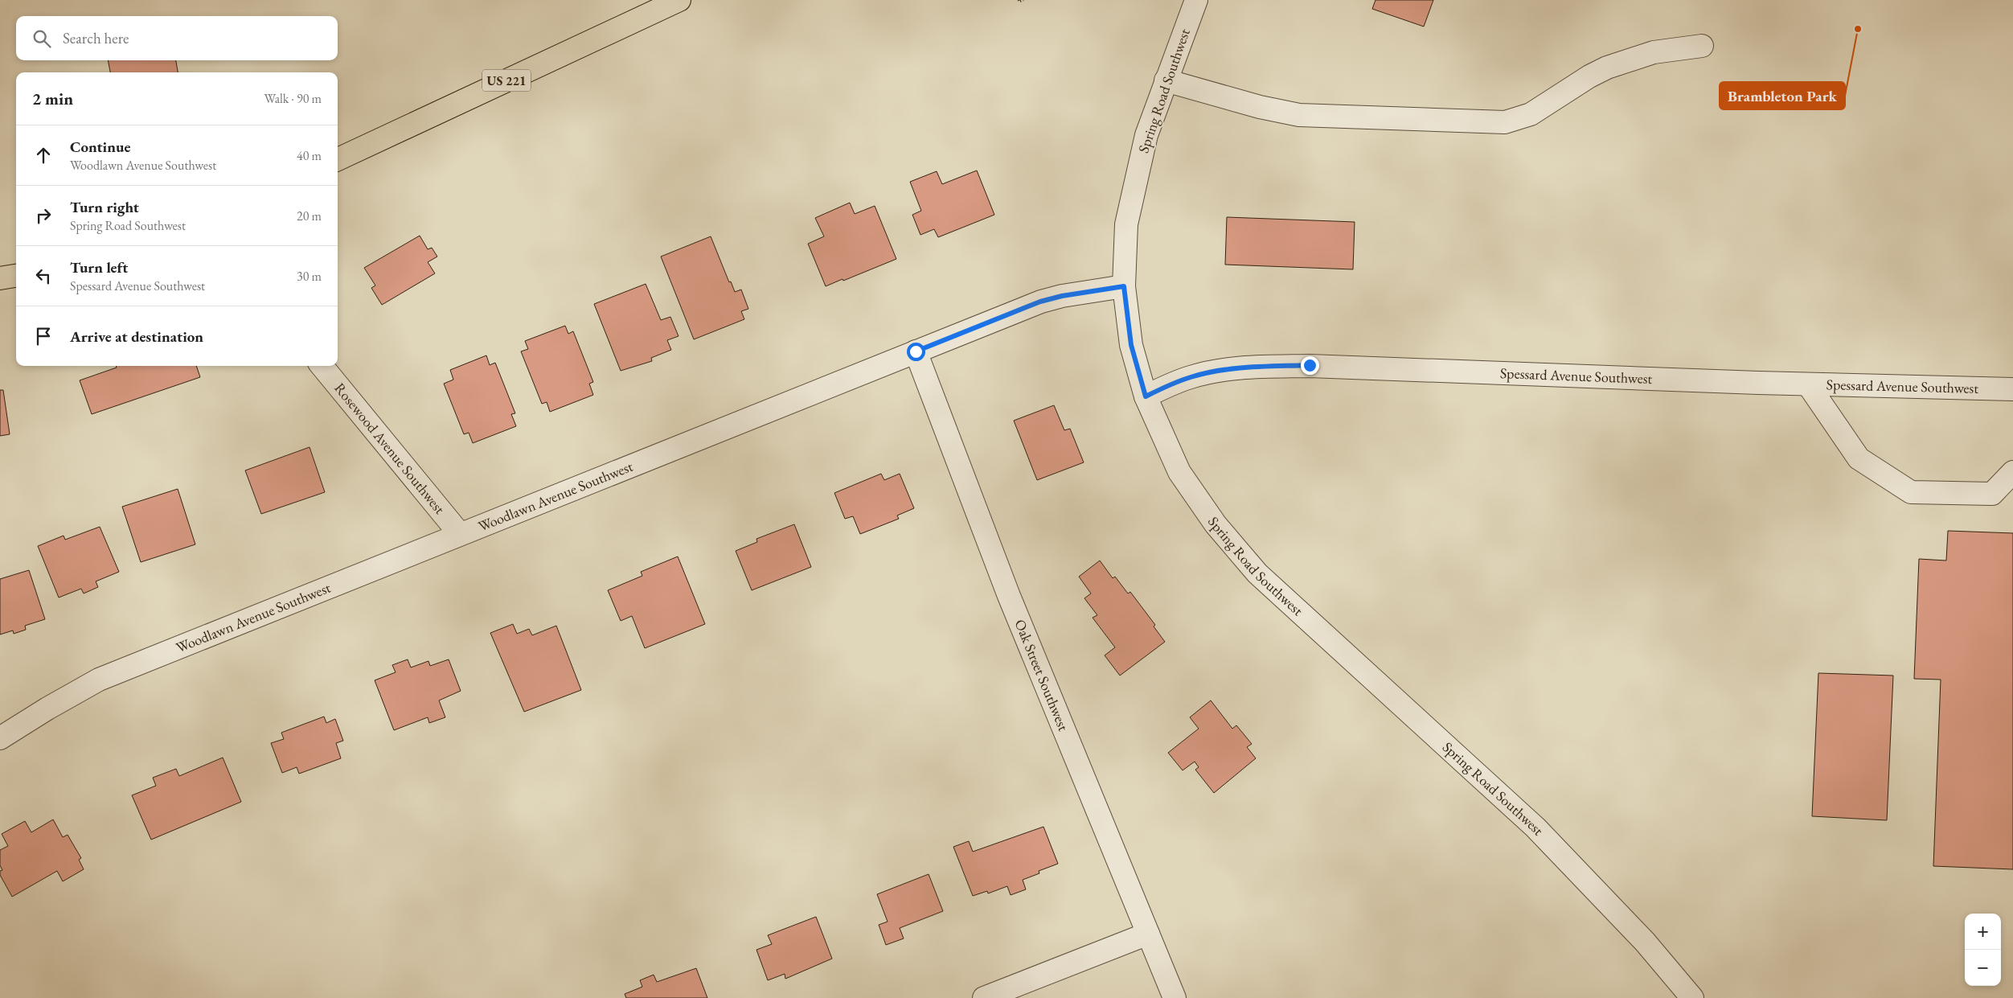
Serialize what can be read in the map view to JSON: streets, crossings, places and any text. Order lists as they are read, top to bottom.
{
  "streets": {
    "main road": ["US 221"],
    "street": [
      "Spring Road Southwest",
      "Spessard Avenue Southwest",
      "Rosewood Avenue Southwest",
      "Woodlawn Avenue Southwest",
      "Oak Street Southwest"
    ]
  },
  "crossings": [
    ["Spring Road Southwest", "Spessard Avenue Southwest"],
    ["Spring Road Southwest", "Woodlawn Avenue Southwest"],
    ["Rosewood Avenue Southwest", "Woodlawn Avenue Southwest"],
    ["Woodlawn Avenue Southwest", "Oak Street Southwest"]
  ],
  "places": ["Brambleton Park"],
  "page": {
    "search": "Search here",
    "heading": ["2 min", "Walk · 90 m"],
    "list": [
      ["Continue", "Woodlawn Avenue Southwest", "40 m"],
      ["Turn right", "Spring Road Southwest", "20 m"],
      ["Turn left", "Spessard Avenue Southwest", "30 m"],
      "Arrive at destination"
    ],
    "map_buttons": ["+", "−"]
  }
}
